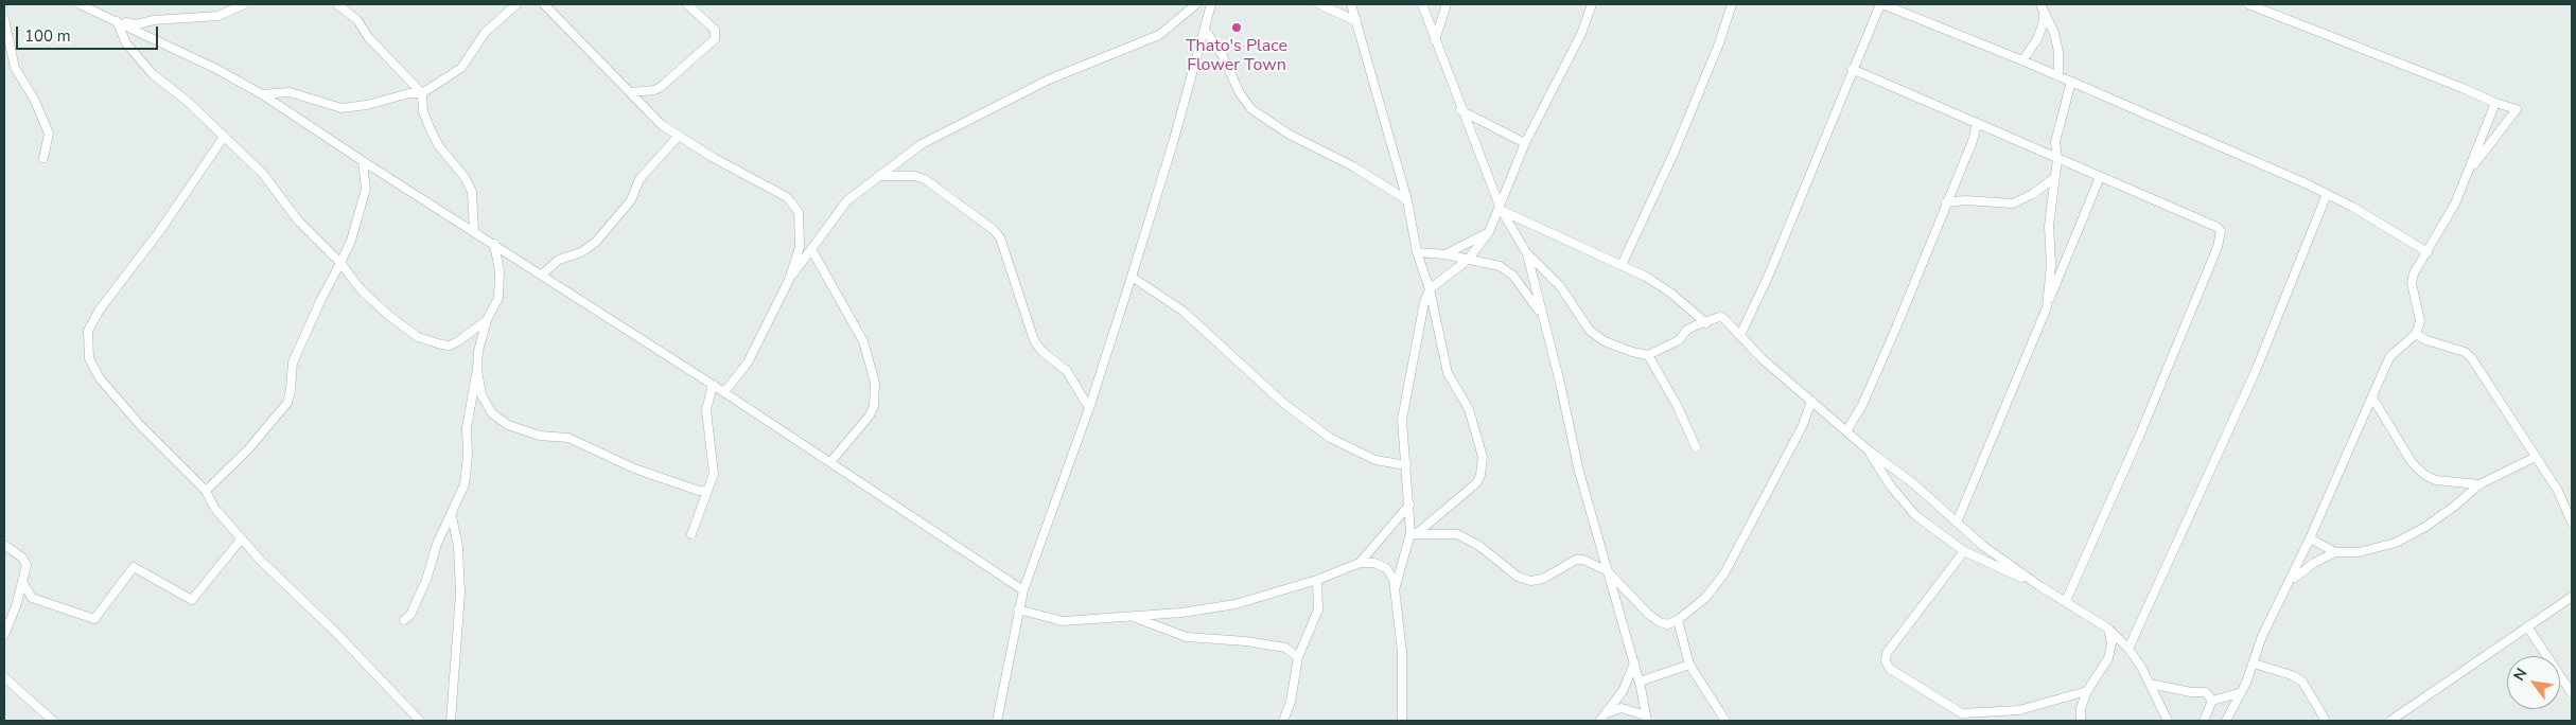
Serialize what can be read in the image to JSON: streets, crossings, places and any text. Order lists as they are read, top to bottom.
{
  "places": ["Thato's Place Flower Town"],
  "scale_bar": "100 m",
  "north": "top left"
}
